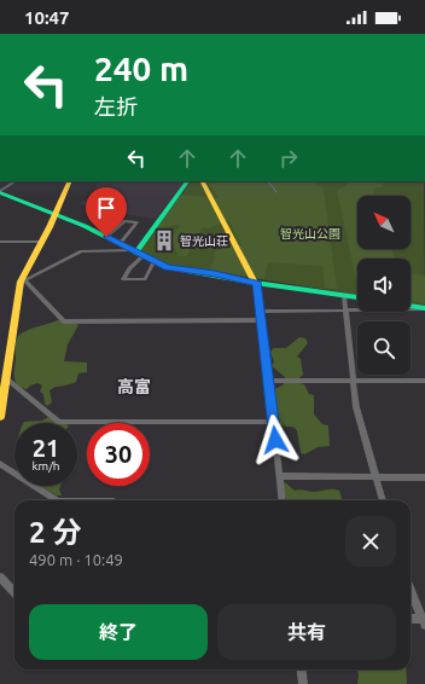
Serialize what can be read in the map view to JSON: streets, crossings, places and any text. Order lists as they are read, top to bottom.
{
  "districts": ["高富"],
  "parks": ["智光山公園"],
  "places": {
    "building": ["智光山荘"]
  },
  "north": "top left",
  "page": {
    "status": "10:47",
    "turn": ["240 m", "左折"],
    "speed": "21 km/h",
    "limit": "30",
    "heading": ["2 分", "490 m · 10:49"],
    "buttons": ["終了", "共有"]
  }
}
